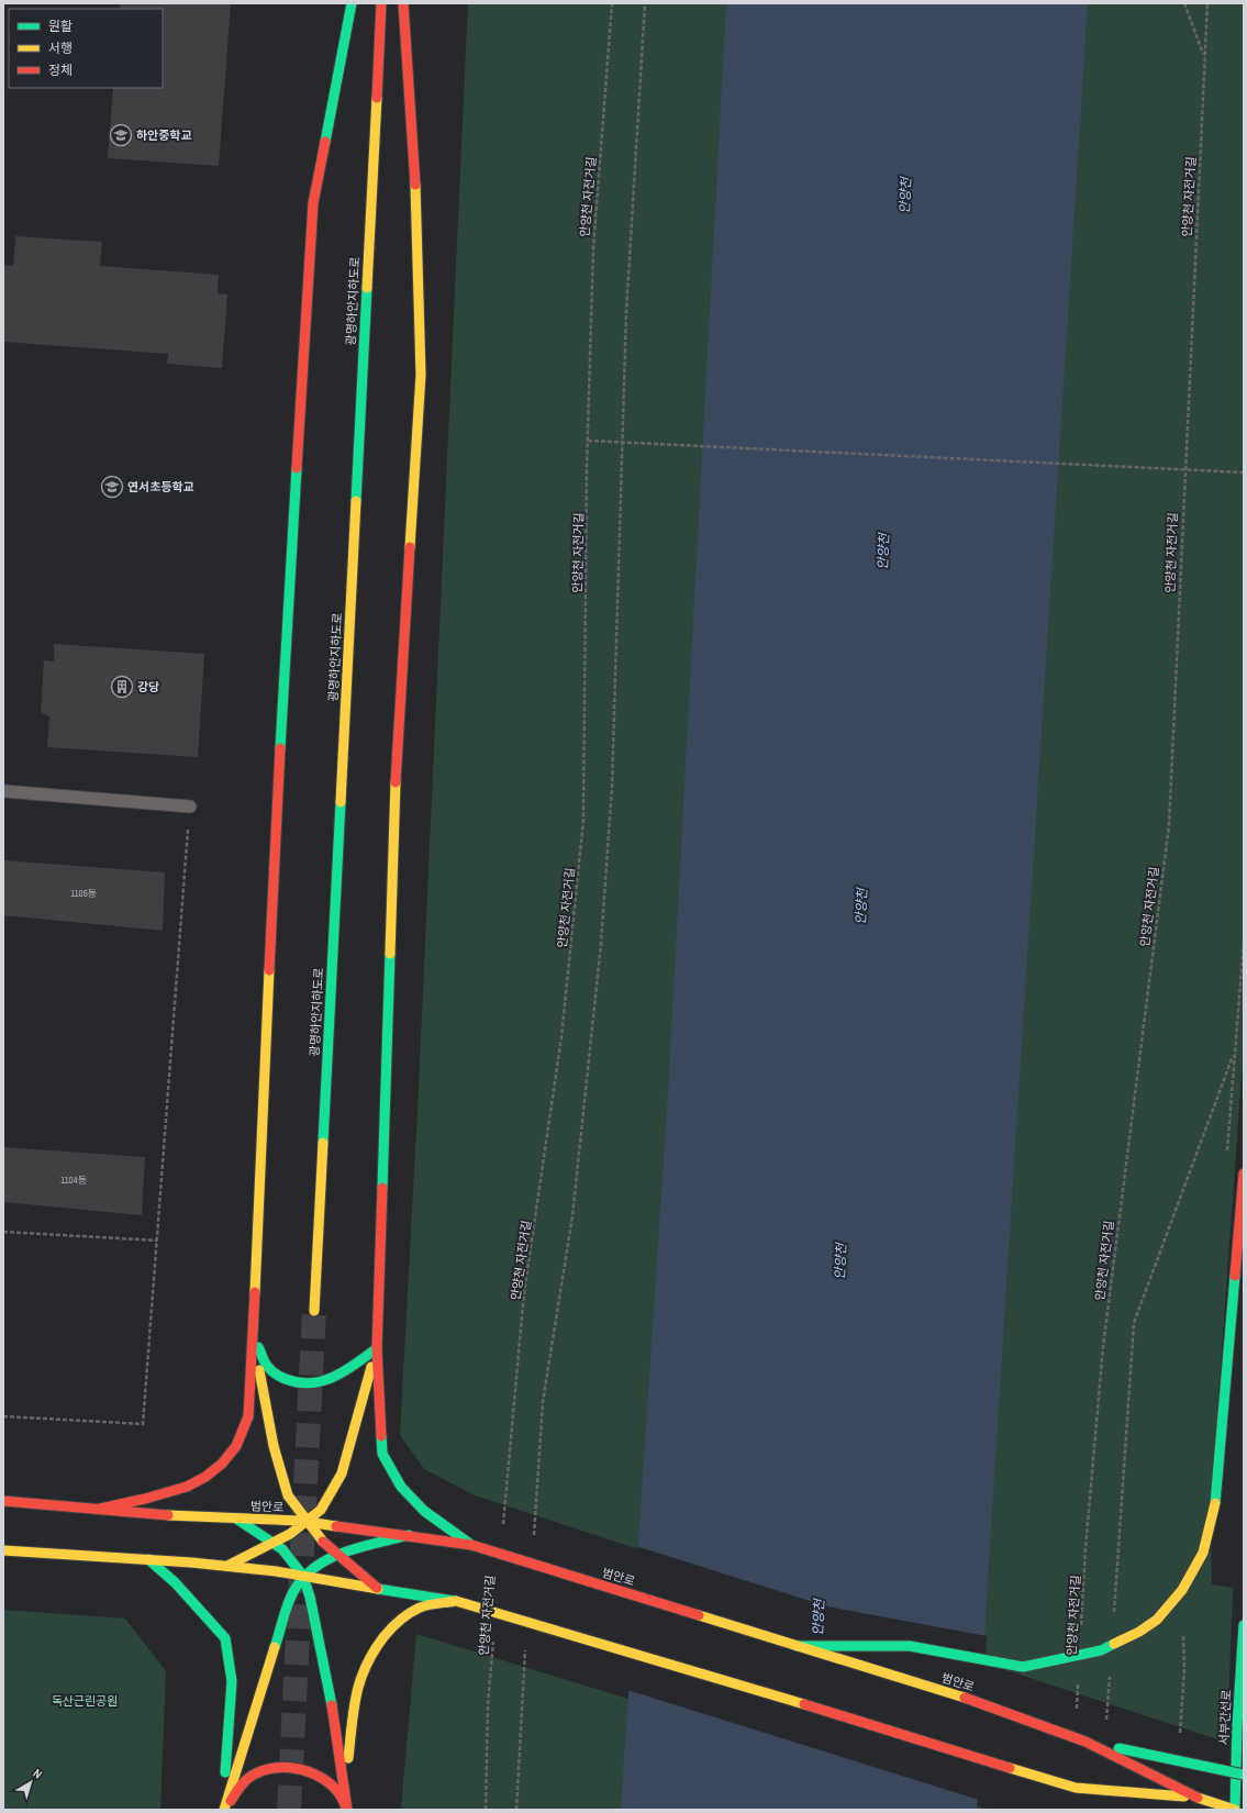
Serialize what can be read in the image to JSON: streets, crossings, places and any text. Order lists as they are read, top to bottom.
{
  "streets": {
    "main road": ["광명하안지하도로", "범안로", "서부간선로"],
    "path": ["안양천 자전거길"]
  },
  "crossings": [
    ["범안로", "서부간선로"]
  ],
  "water": ["안양천"],
  "parks": ["독산근린공원"],
  "places": {
    "school or university": ["하안중학교", "연서초등학교"],
    "building": ["강당"]
  },
  "house_numbers": ["1105동", "1104동"],
  "legend": ["원활", "서행", "정체"],
  "north": "top right"
}
